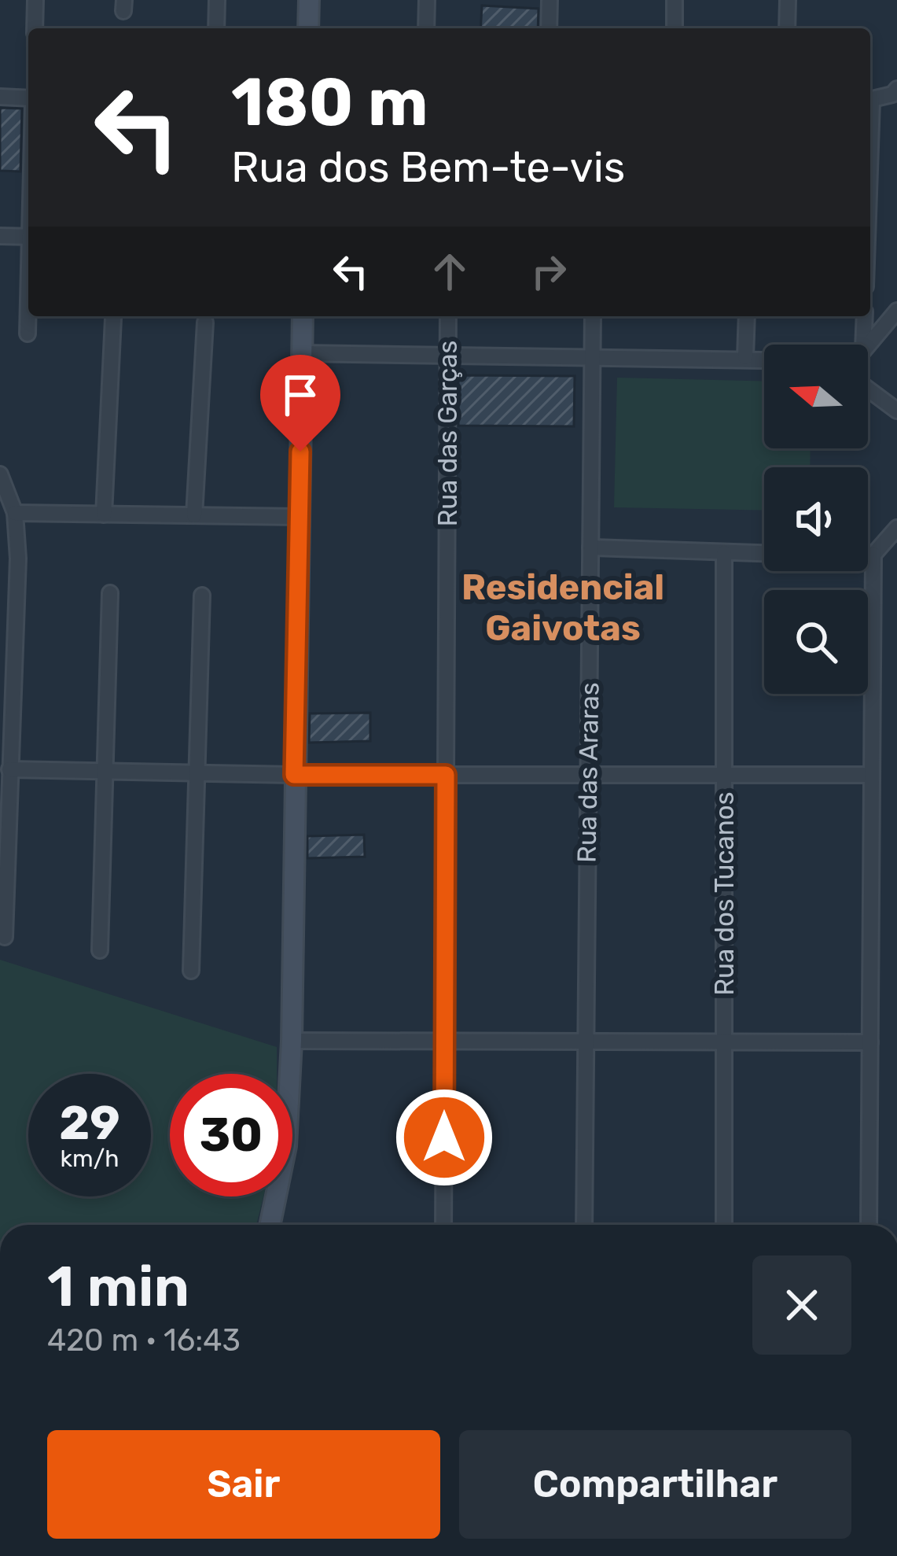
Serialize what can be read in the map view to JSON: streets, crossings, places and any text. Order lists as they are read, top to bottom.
{
  "streets": {
    "street": ["Rua das Garças", "Rua das Araras", "Rua dos Tucanos"]
  },
  "districts": ["Residencial Gaivotas"],
  "north": "left",
  "page": {
    "turn": ["180 m", "Rua dos Bem-te-vis"],
    "speed": "29 km/h",
    "limit": "30",
    "heading": ["1 min", "420 m · 16:43"],
    "buttons": ["Sair", "Compartilhar"]
  }
}
